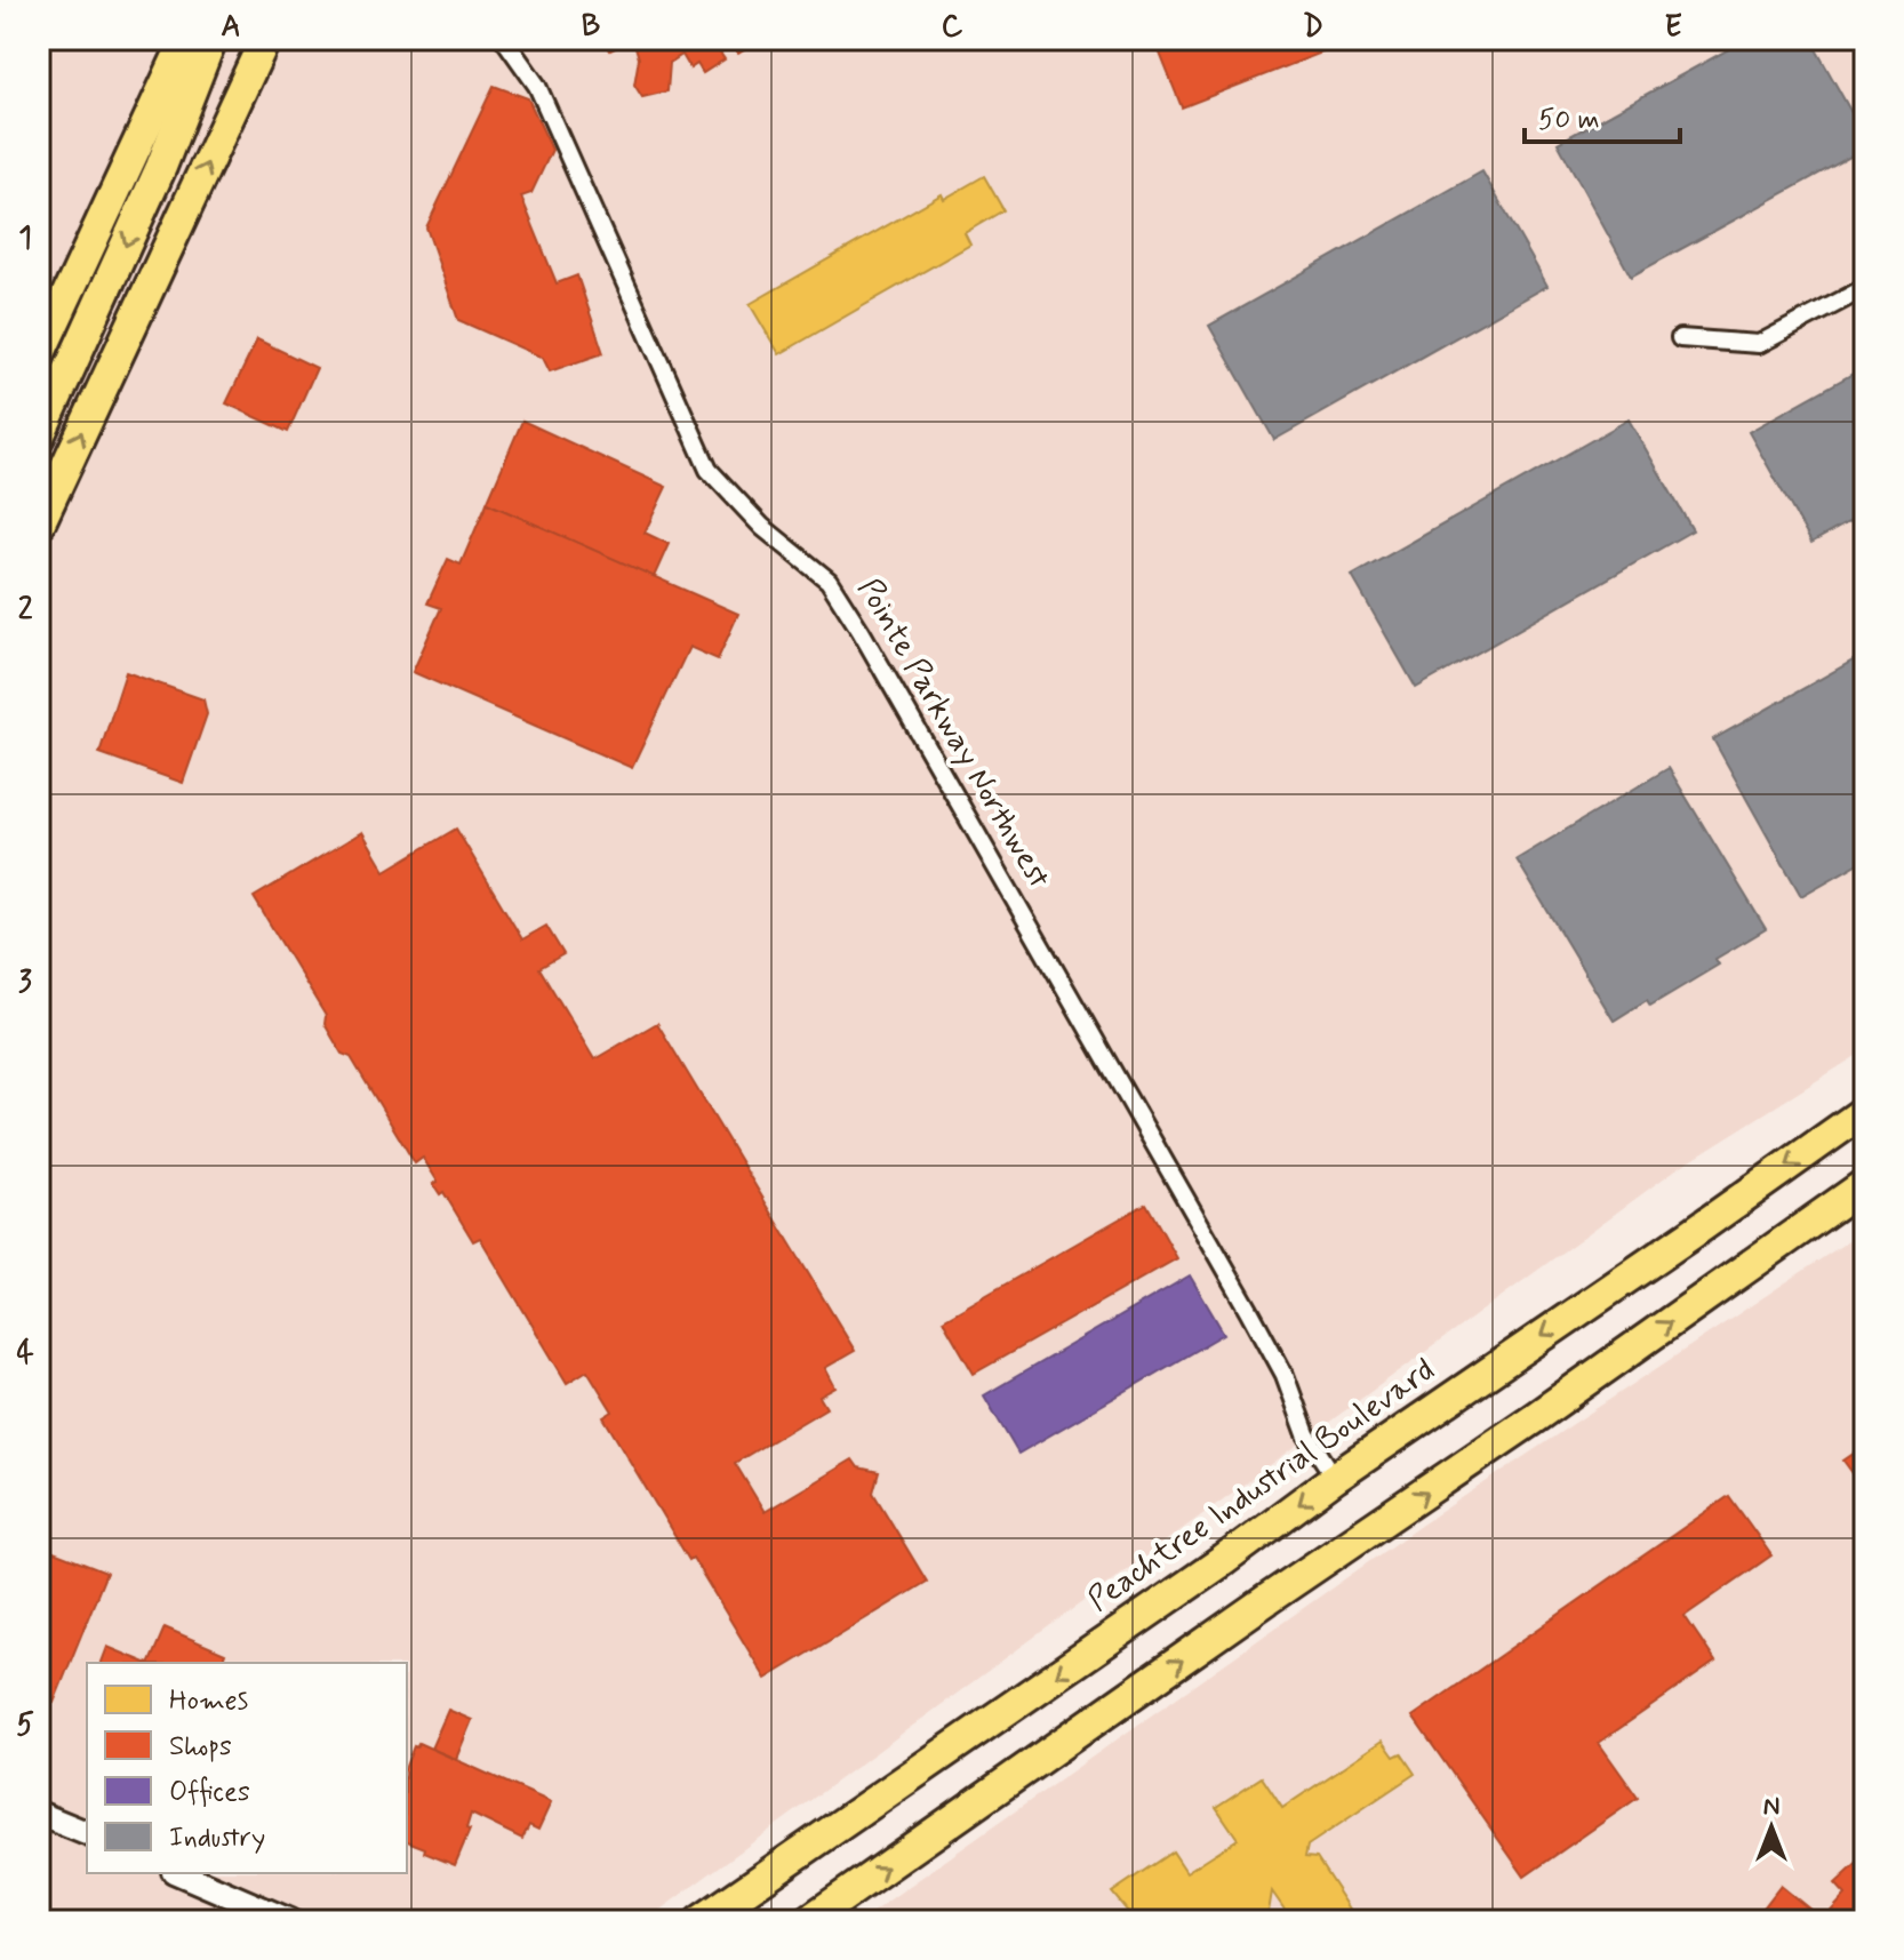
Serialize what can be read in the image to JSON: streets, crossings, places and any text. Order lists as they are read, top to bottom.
{
  "streets": {
    "highway": ["Peachtree Industrial Boulevard"],
    "street": ["Pointe Parkway Northwest"]
  },
  "crossings": [
    ["Pointe Parkway Northwest", "Peachtree Industrial Boulevard"]
  ],
  "legend": [
    "Homes",
    "Shops",
    "Offices",
    "Industry"
  ],
  "scale_bar": "50 m",
  "north": "top",
  "grid": {
    "columns": [
      "A",
      "B",
      "C",
      "D",
      "E"
    ],
    "rows": [
      "1",
      "2",
      "3",
      "4",
      "5"
    ]
  }
}
